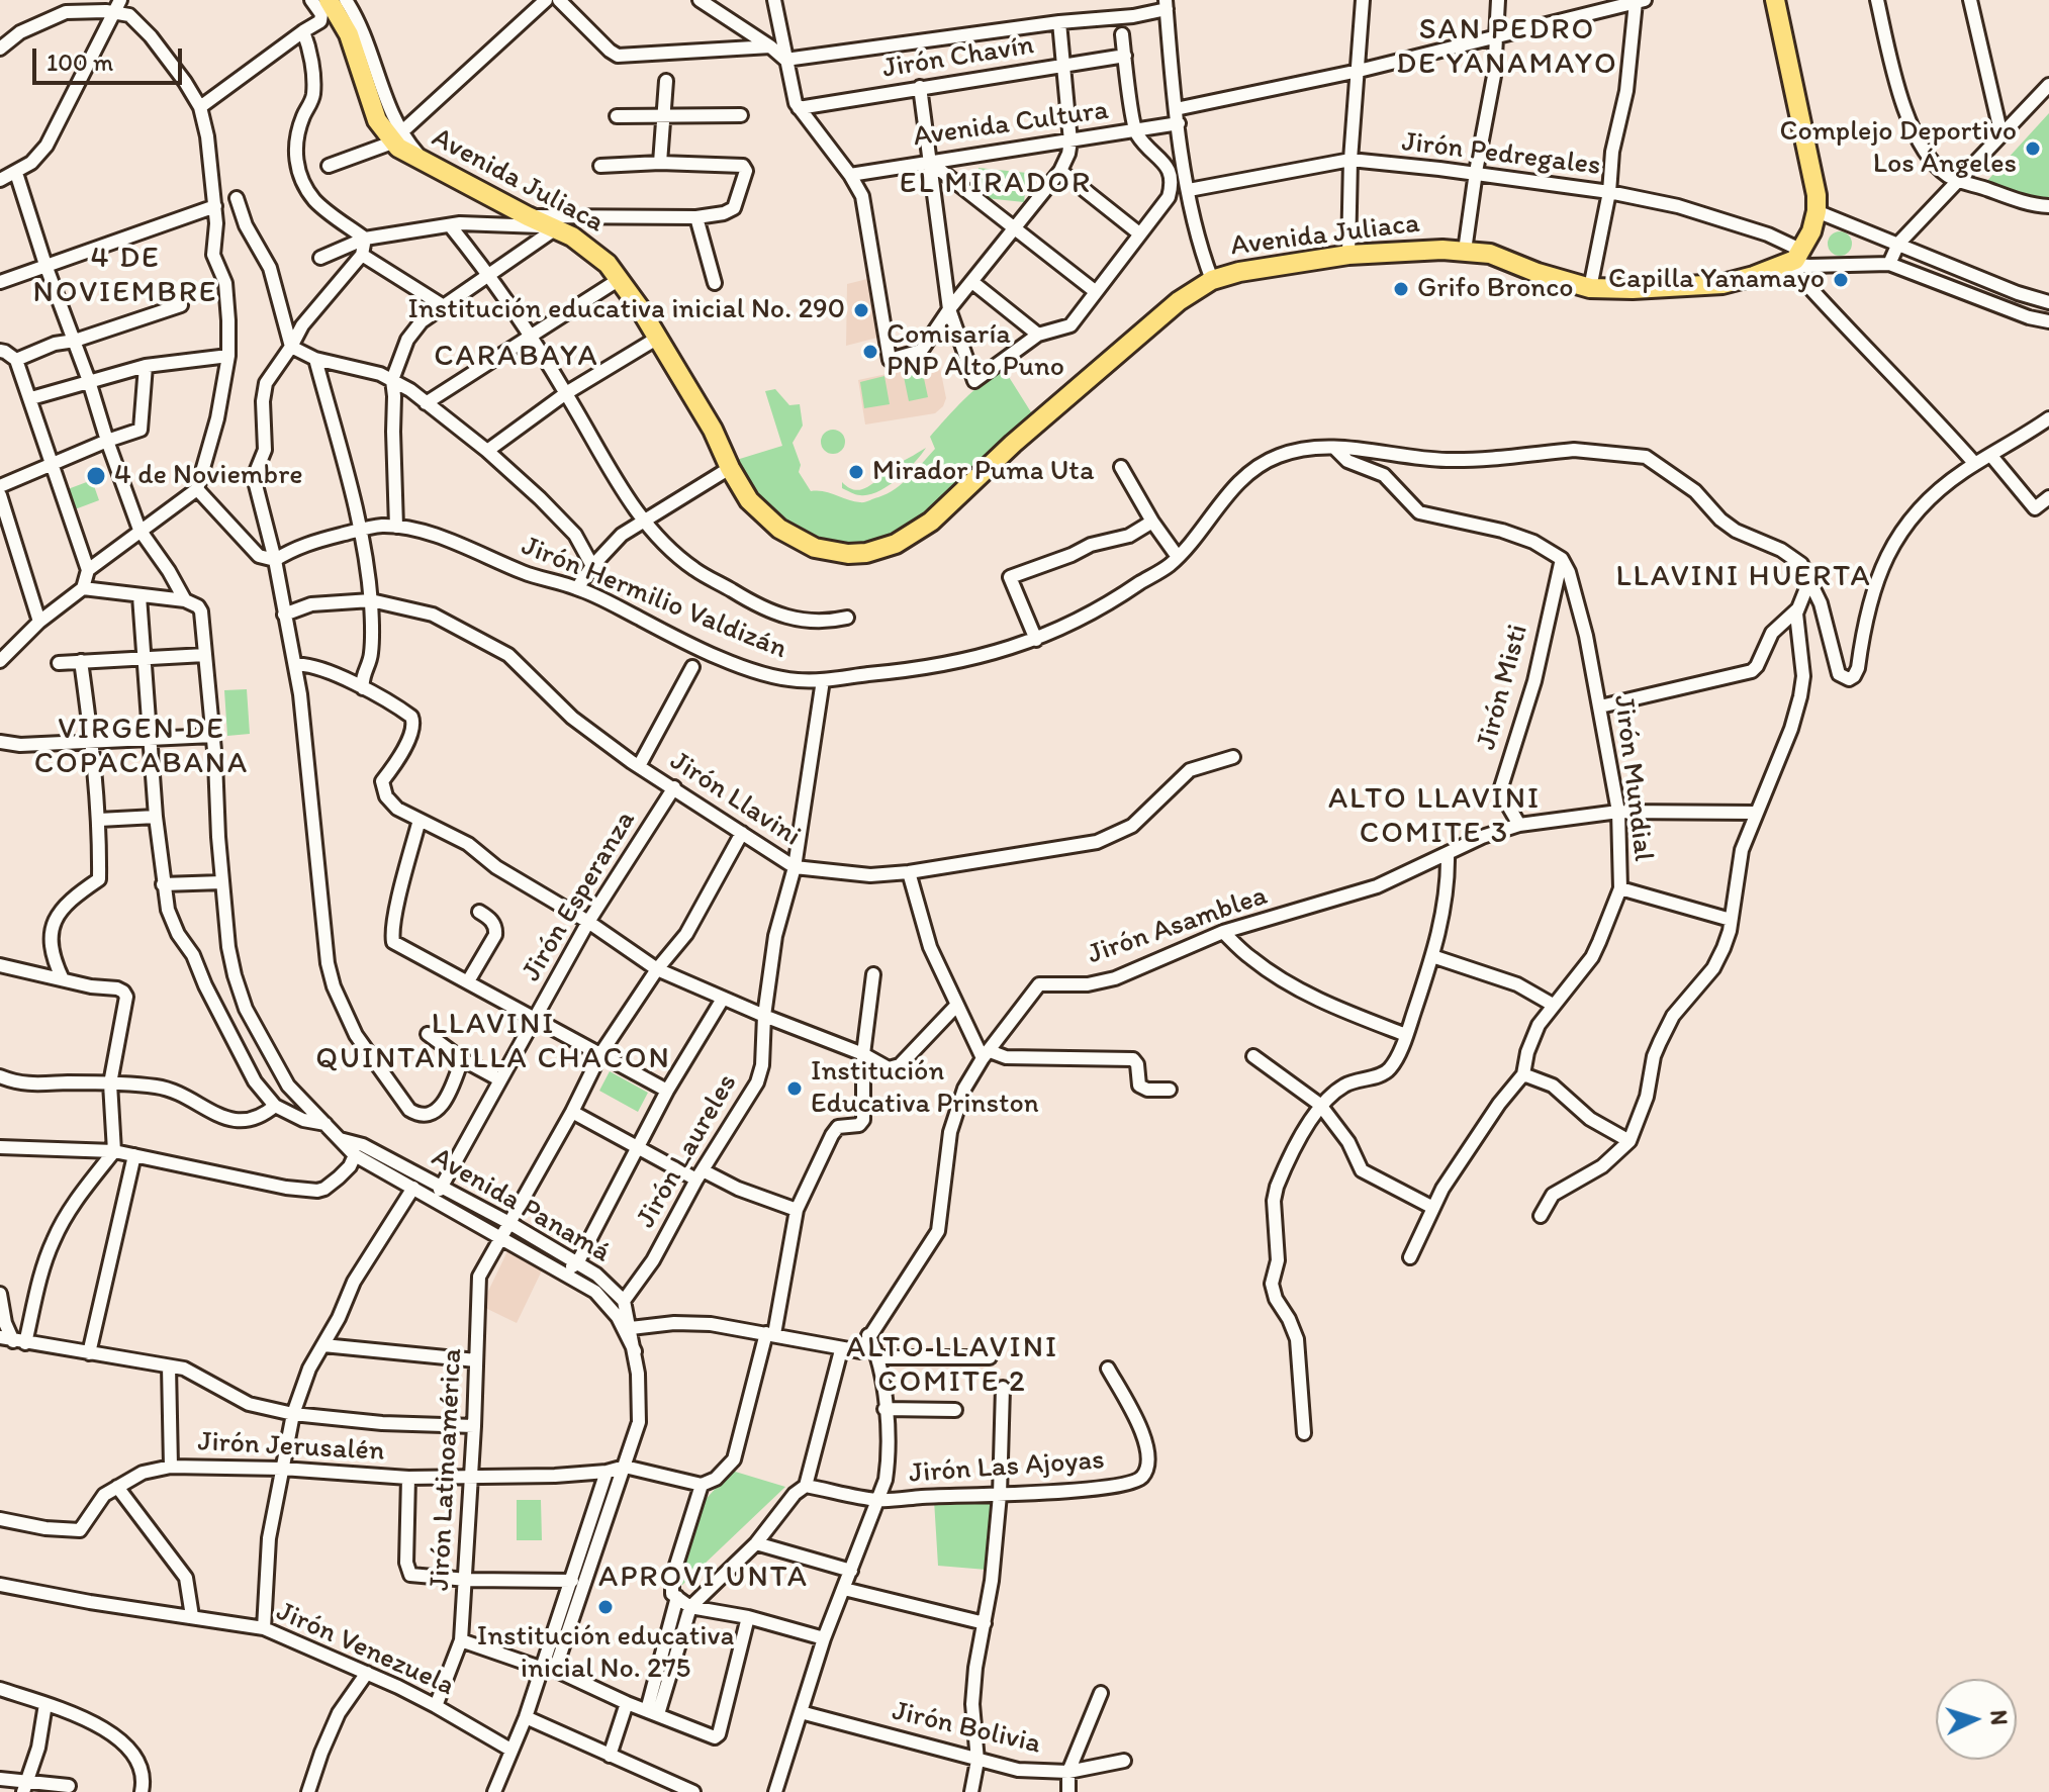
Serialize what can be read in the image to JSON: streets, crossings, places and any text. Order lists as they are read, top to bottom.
{
  "streets": {
    "highway": ["Avenida Juliaca"],
    "street": [
      "Jirón Chavín",
      "Avenida Cultura",
      "Jirón Pedregales",
      "Jirón Hermilio Valdizán",
      "Jirón Misti",
      "Jirón Mundial",
      "Jirón Llavini",
      "Jirón Esperanza",
      "Jirón Asamblea",
      "Jirón Laureles",
      "Avenida Panamá",
      "Jirón Jerusalén",
      "Jirón Las Ajoyas",
      "Jirón Latinoamérica",
      "Jirón Venezuela",
      "Jirón Bolivia"
    ]
  },
  "crossings": [
    ["Jirón Pedregales", "Avenida Juliaca"],
    ["Jirón Hermilio Valdizán", "Jirón Laureles"],
    ["Jirón Misti", "Jirón Mundial"],
    ["Jirón Misti", "Jirón Asamblea"],
    ["Jirón Mundial", "Jirón Asamblea"],
    ["Jirón Llavini", "Jirón Esperanza"],
    ["Jirón Llavini", "Jirón Laureles"],
    ["Jirón Llavini", "Jirón Latinoamérica"],
    ["Jirón Esperanza", "Avenida Panamá"],
    ["Jirón Laureles", "Avenida Panamá"],
    ["Avenida Panamá", "Jirón Jerusalén"],
    ["Avenida Panamá", "Jirón Latinoamérica"],
    ["Avenida Panamá", "Jirón Venezuela"],
    ["Jirón Jerusalén", "Jirón Latinoamérica"],
    ["Jirón Latinoamérica", "Jirón Venezuela"]
  ],
  "districts": [
    "SAN PEDRO DE YANAMAYO",
    "EL MIRADOR",
    "4 DE NOVIEMBRE",
    "CARABAYA",
    "LLAVINI HUERTA",
    "VIRGEN DE COPACABANA",
    "ALTO LLAVINI COMITE 3",
    "LLAVINI QUINTANILLA CHACON",
    "ALTO LLAVINI COMITE 2",
    "APROVI UNTA"
  ],
  "places": [
    "Complejo Deportivo Los Ángeles",
    "Capilla Yanamayo",
    "Grifo Bronco",
    "Institución educativa inicial No. 290",
    "Comisaría PNP Alto Puno",
    "Mirador Puma Uta",
    "4 de Noviembre",
    "Institución Educativa Prinston",
    "Institución educativa inicial No. 275"
  ],
  "scale_bar": "100 m",
  "north": "right"
}
